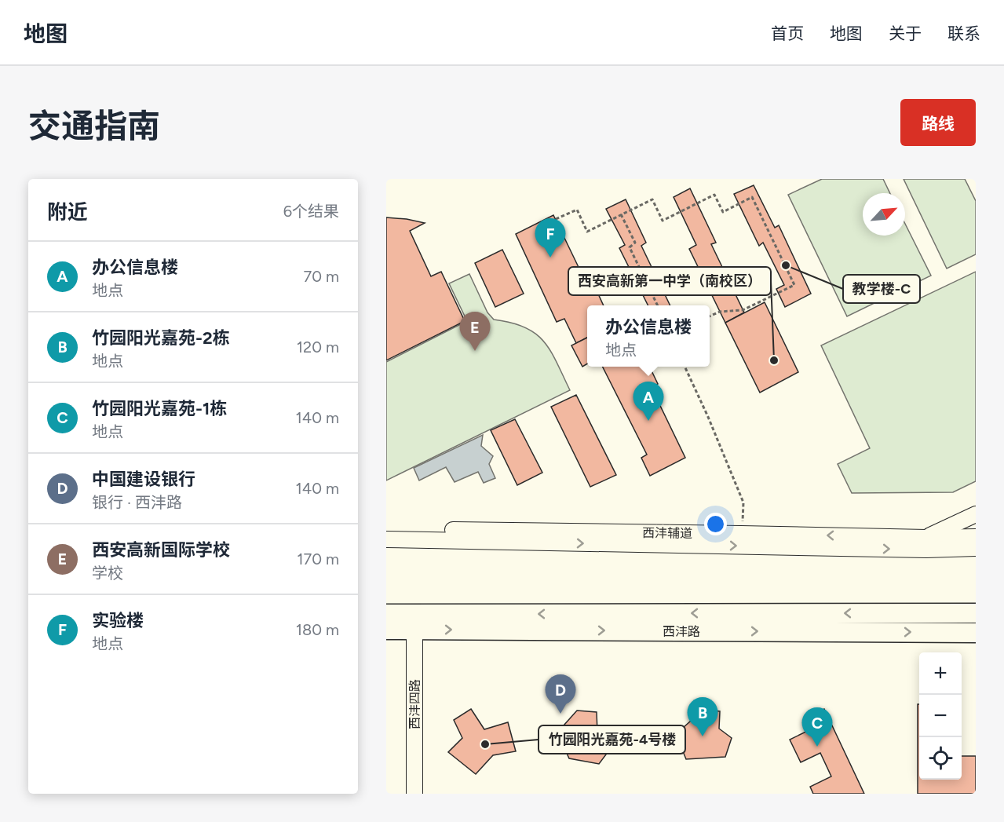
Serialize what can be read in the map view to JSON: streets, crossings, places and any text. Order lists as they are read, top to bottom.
{
  "streets": {
    "highway": ["西沣路"],
    "street": ["西沣辅道", "西沣四路"]
  },
  "crossings": [
    ["西沣路", "西沣四路"]
  ],
  "places": ["教学楼-C", "西安高新第一中学（南校区）", "竹园阳光嘉苑-4号楼"],
  "north": "top right",
  "page": {
    "header": "地图",
    "nav": [
      "首页",
      "地图",
      "关于",
      "联系"
    ],
    "title": "交通指南",
    "buttons": "路线",
    "heading": ["附近", "6个结果"],
    "pins": [
      "F",
      "E",
      "A",
      "D",
      "B",
      "C"
    ],
    "list": [
      {
        "mark": "A",
        "name": "办公信息楼",
        "note": "地点",
        "value": "70 m"
      },
      {
        "mark": "B",
        "name": "竹园阳光嘉苑-2栋",
        "note": "地点",
        "value": "120 m"
      },
      {
        "mark": "C",
        "name": "竹园阳光嘉苑-1栋",
        "note": "地点",
        "value": "140 m"
      },
      {
        "mark": "D",
        "name": "中国建设银行",
        "note": "银行 · 西沣路",
        "value": "140 m"
      },
      {
        "mark": "E",
        "name": "西安高新国际学校",
        "note": "学校",
        "value": "170 m"
      },
      {
        "mark": "F",
        "name": "实验楼",
        "note": "地点",
        "value": "180 m"
      }
    ],
    "popup": ["办公信息楼", "地点"],
    "map_buttons": ["+", "−"]
  }
}
